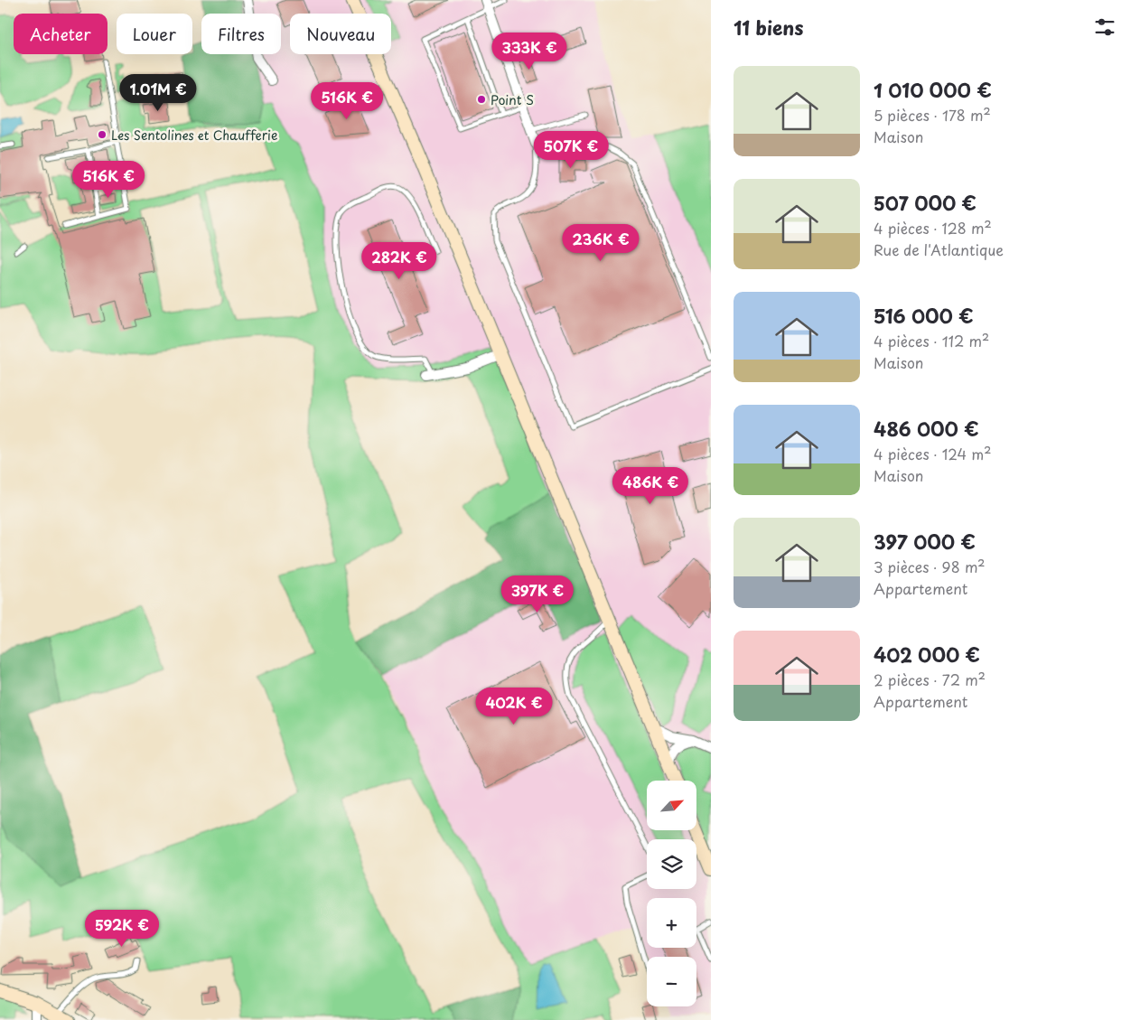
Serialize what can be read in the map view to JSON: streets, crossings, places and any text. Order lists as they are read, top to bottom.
{
  "places": ["Point S", "Les Sentolines et Chaufferie"],
  "north": "top right",
  "page": {
    "heading": "11 biens",
    "chip": [
      "Acheter",
      "Louer",
      "Filtres",
      "Nouveau"
    ],
    "price": [
      "333K €",
      "1.01M €",
      "516K €",
      "507K €",
      "516K €",
      "236K €",
      "282K €",
      "486K €",
      "397K €",
      "402K €",
      "592K €"
    ],
    "list": [
      {
        "name": "1 010 000 €",
        "note": "5 pièces · 178 m² · Maison"
      },
      {
        "name": "507 000 €",
        "note": "4 pièces · 128 m² · Rue de l'Atlantique"
      },
      {
        "name": "516 000 €",
        "note": "4 pièces · 112 m² · Maison"
      },
      {
        "name": "486 000 €",
        "note": "4 pièces · 124 m² · Maison"
      },
      {
        "name": "397 000 €",
        "note": "3 pièces · 98 m² · Appartement"
      },
      {
        "name": "402 000 €",
        "note": "2 pièces · 72 m² · Appartement"
      }
    ],
    "map_buttons": ["+", "−"]
  }
}
